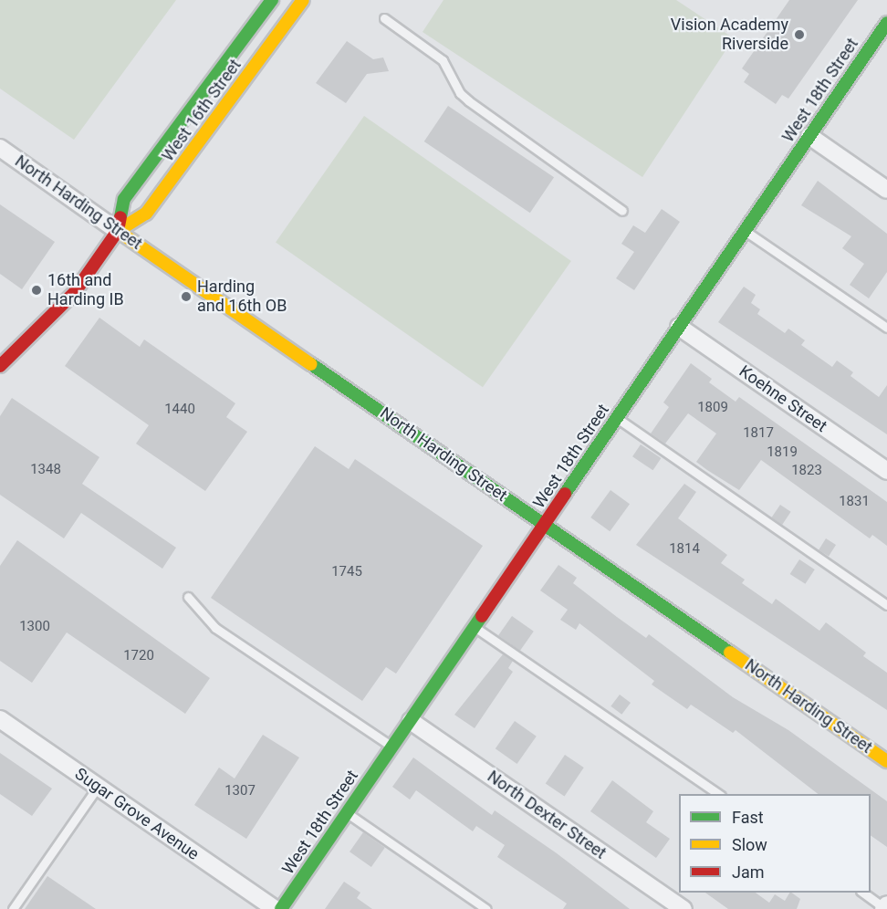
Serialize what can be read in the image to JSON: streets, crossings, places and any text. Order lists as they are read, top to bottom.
{
  "streets": {
    "street": [
      "West 18th Street",
      "West 16th Street",
      "North Harding Street",
      "Koehne Street",
      "Sugar Grove Avenue",
      "North Dexter Street"
    ]
  },
  "crossings": [
    ["West 18th Street", "North Harding Street"],
    ["West 18th Street", "Koehne Street"],
    ["West 18th Street", "North Dexter Street"],
    ["West 16th Street", "North Harding Street"]
  ],
  "places": ["Vision Academy Riverside", "16th and Harding IB", "Harding and 16th OB"],
  "house_numbers": [
    "1809",
    "1440",
    "1817",
    "1819",
    "1348",
    "1823",
    "1831",
    "1814",
    "1745",
    "1300",
    "1720",
    "1307"
  ],
  "legend": ["Fast", "Slow", "Jam"]
}
